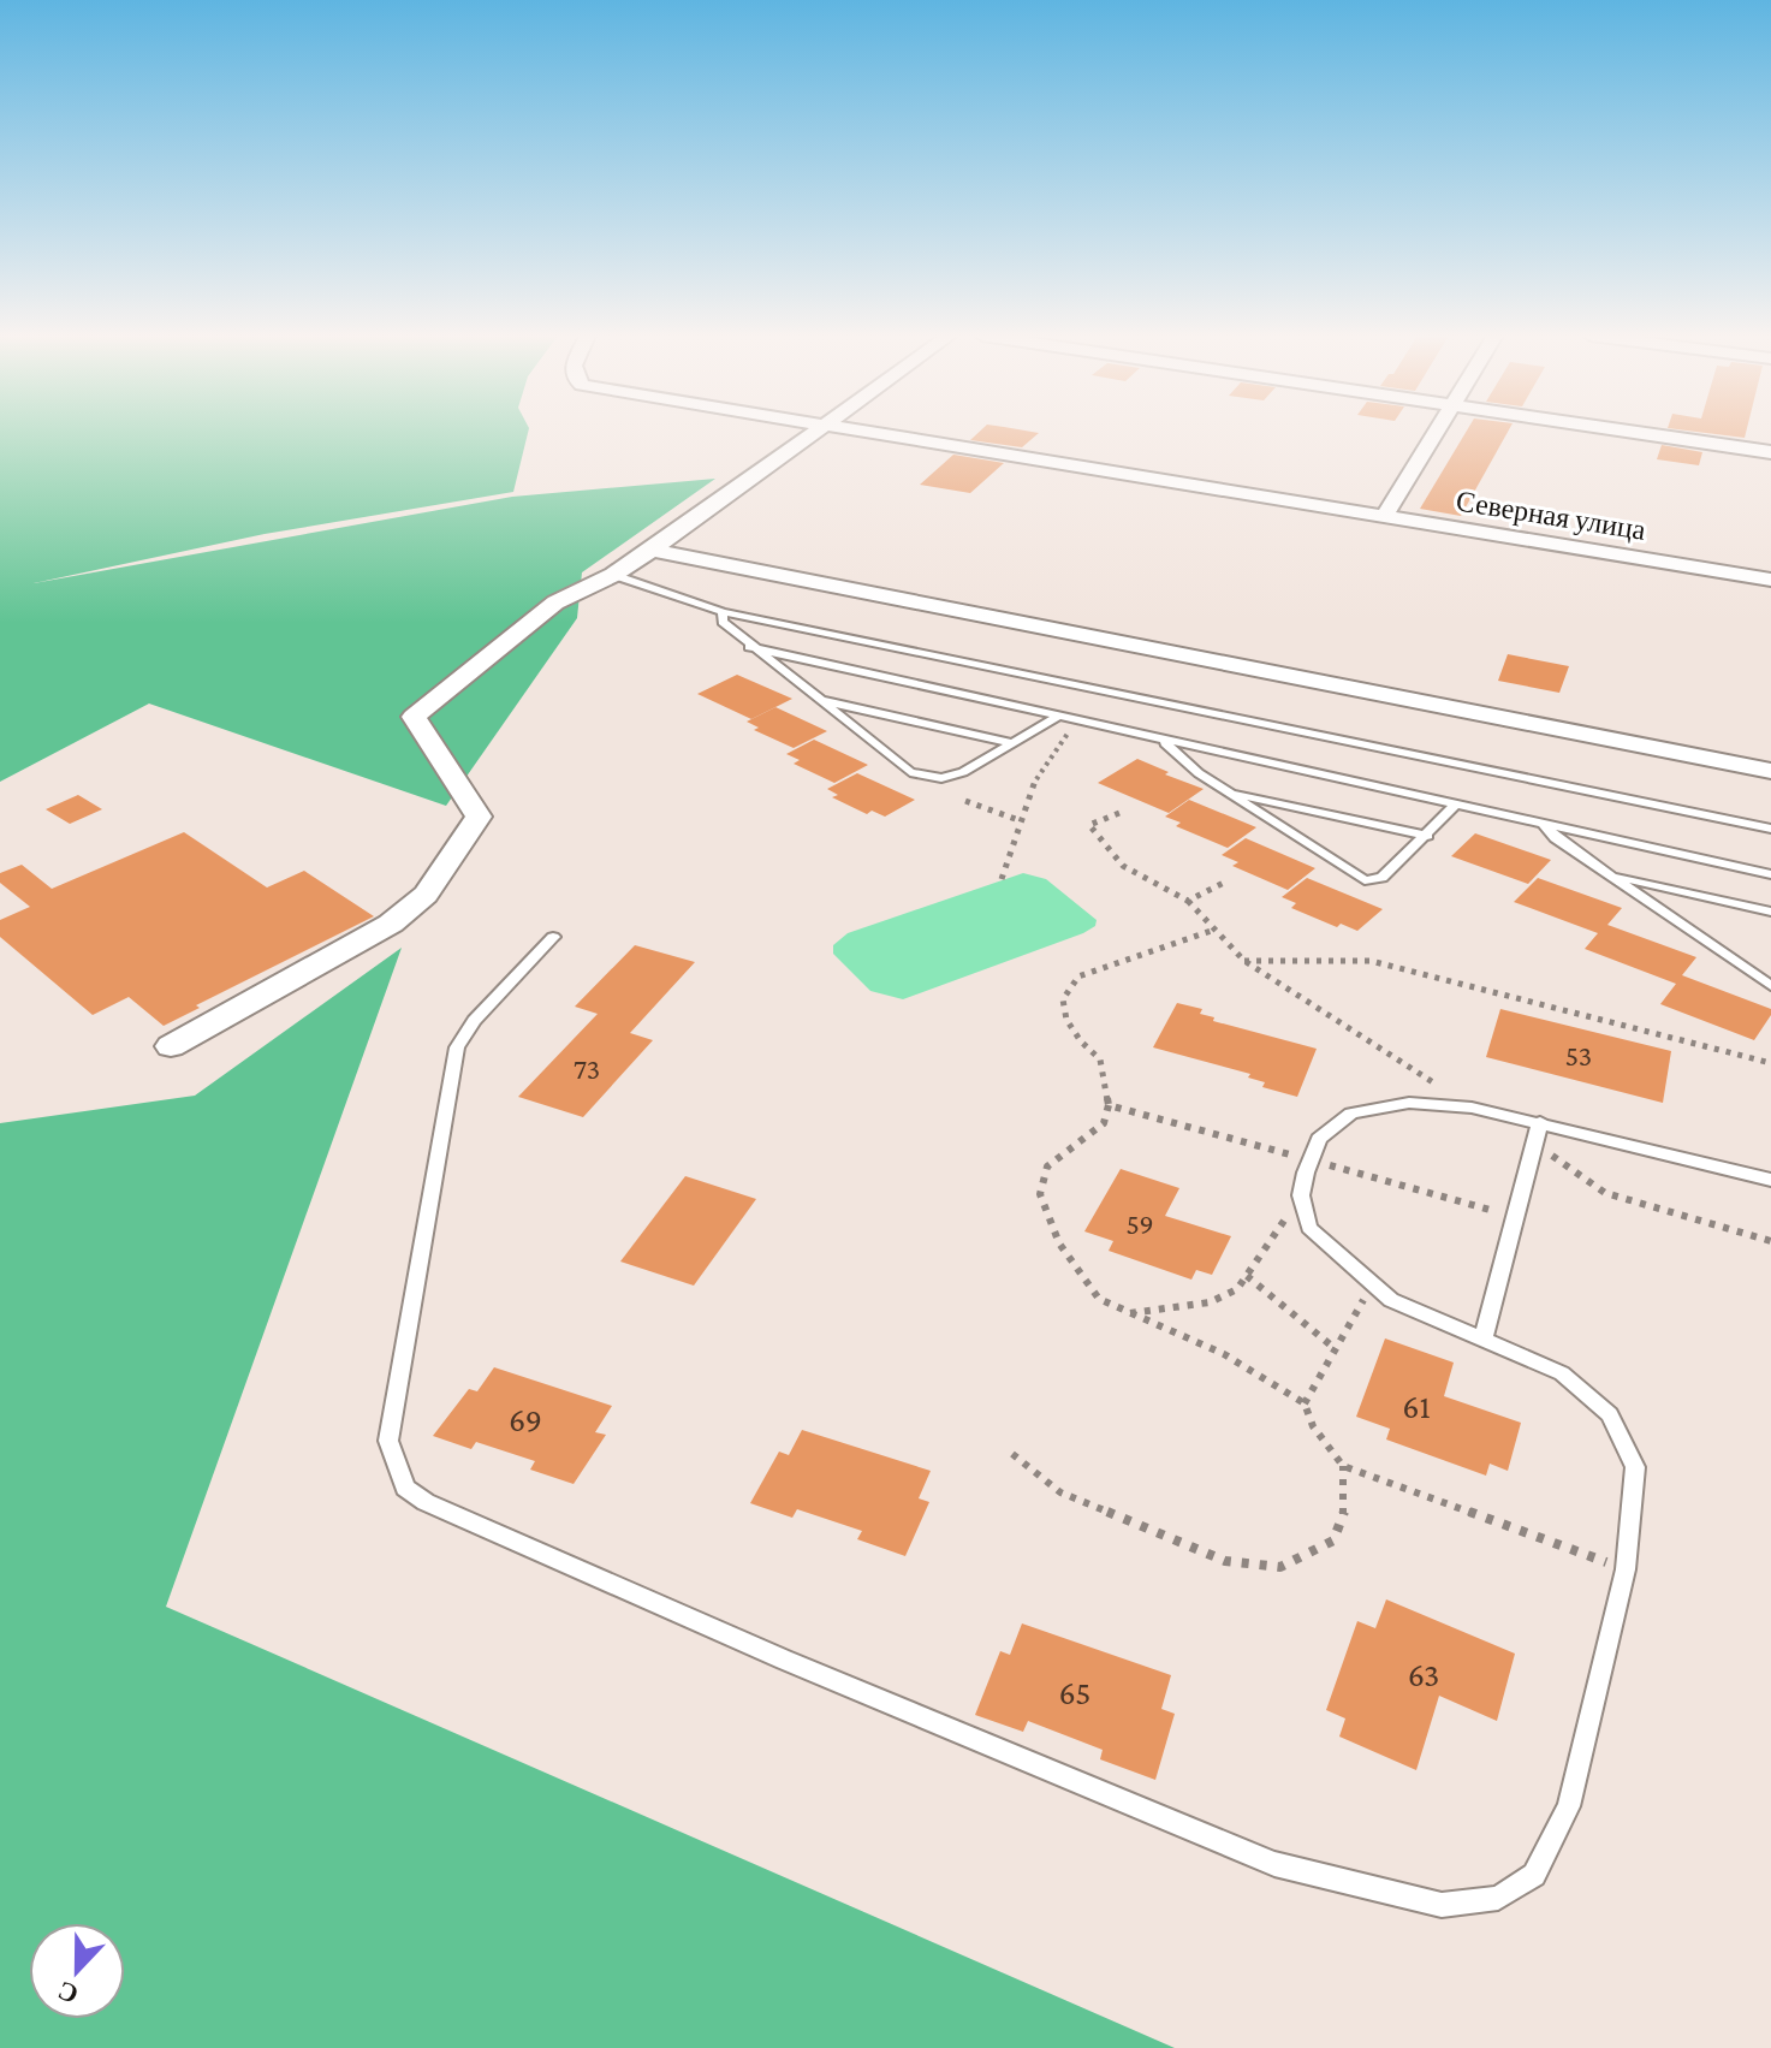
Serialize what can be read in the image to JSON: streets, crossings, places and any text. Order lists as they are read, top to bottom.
{
  "streets": {
    "street": ["Северная улица"]
  },
  "house_numbers": [
    "53",
    "73",
    "59",
    "61",
    "69",
    "63",
    "65"
  ],
  "north": "bottom"
}
